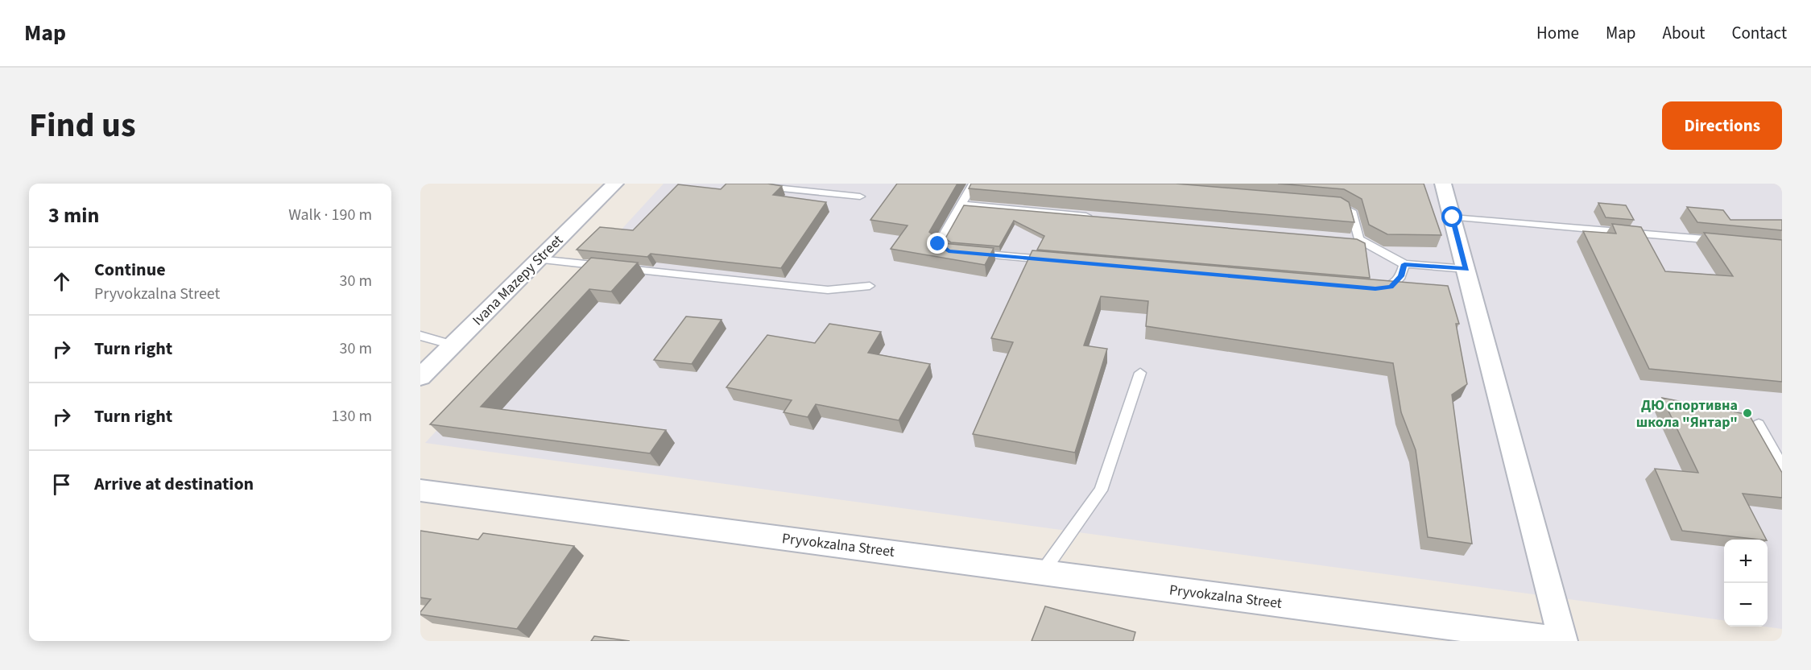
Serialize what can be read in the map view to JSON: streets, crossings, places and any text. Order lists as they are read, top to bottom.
{
  "streets": {
    "street": ["Ivana Mazepy Street", "Pryvokzalna Street"]
  },
  "places": ["ДЮ спортивна школа \"Янтар\""],
  "page": {
    "header": "Map",
    "nav": [
      "Home",
      "Map",
      "About",
      "Contact"
    ],
    "title": "Find us",
    "buttons": "Directions",
    "heading": ["3 min", "Walk · 190 m"],
    "list": [
      ["Continue", "Pryvokzalna Street", "30 m"],
      ["Turn right", "30 m"],
      ["Turn right", "130 m"],
      "Arrive at destination"
    ],
    "map_buttons": ["+", "−"]
  }
}
